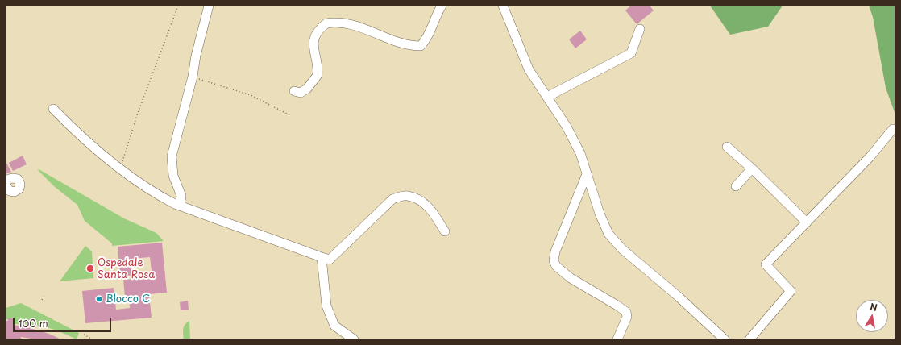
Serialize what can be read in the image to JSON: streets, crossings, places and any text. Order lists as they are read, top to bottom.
{
  "places": ["Ospedale Santa Rosa", "Blocco C"],
  "scale_bar": "100 m",
  "north": "top"
}
